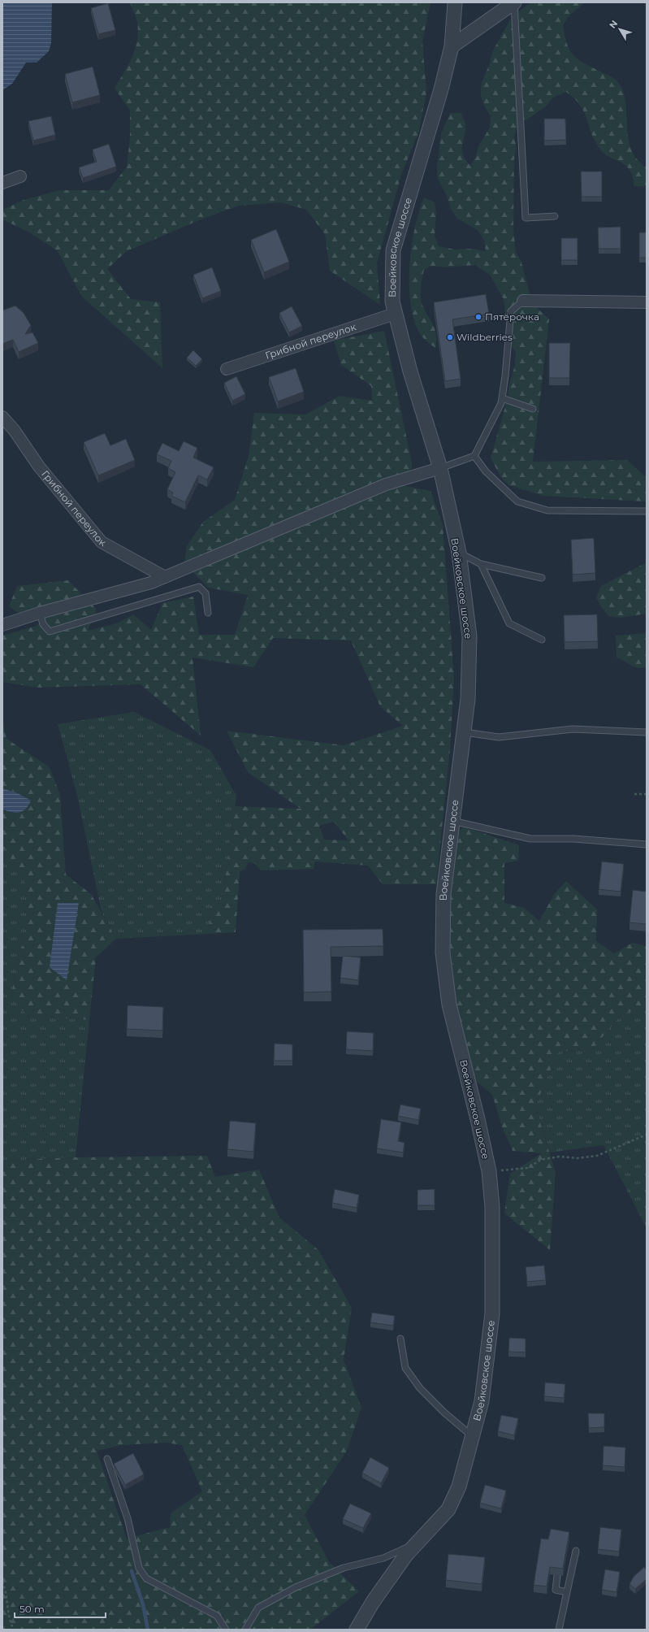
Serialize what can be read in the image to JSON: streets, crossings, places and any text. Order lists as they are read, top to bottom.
{
  "streets": {
    "street": ["Воейковское шоссе", "Грибной переулок"]
  },
  "crossings": [
    ["Воейковское шоссе", "Грибной переулок"]
  ],
  "places": ["Пятёрочка", "Wildberries"],
  "scale_bar": "50 m",
  "north": "top left"
}
